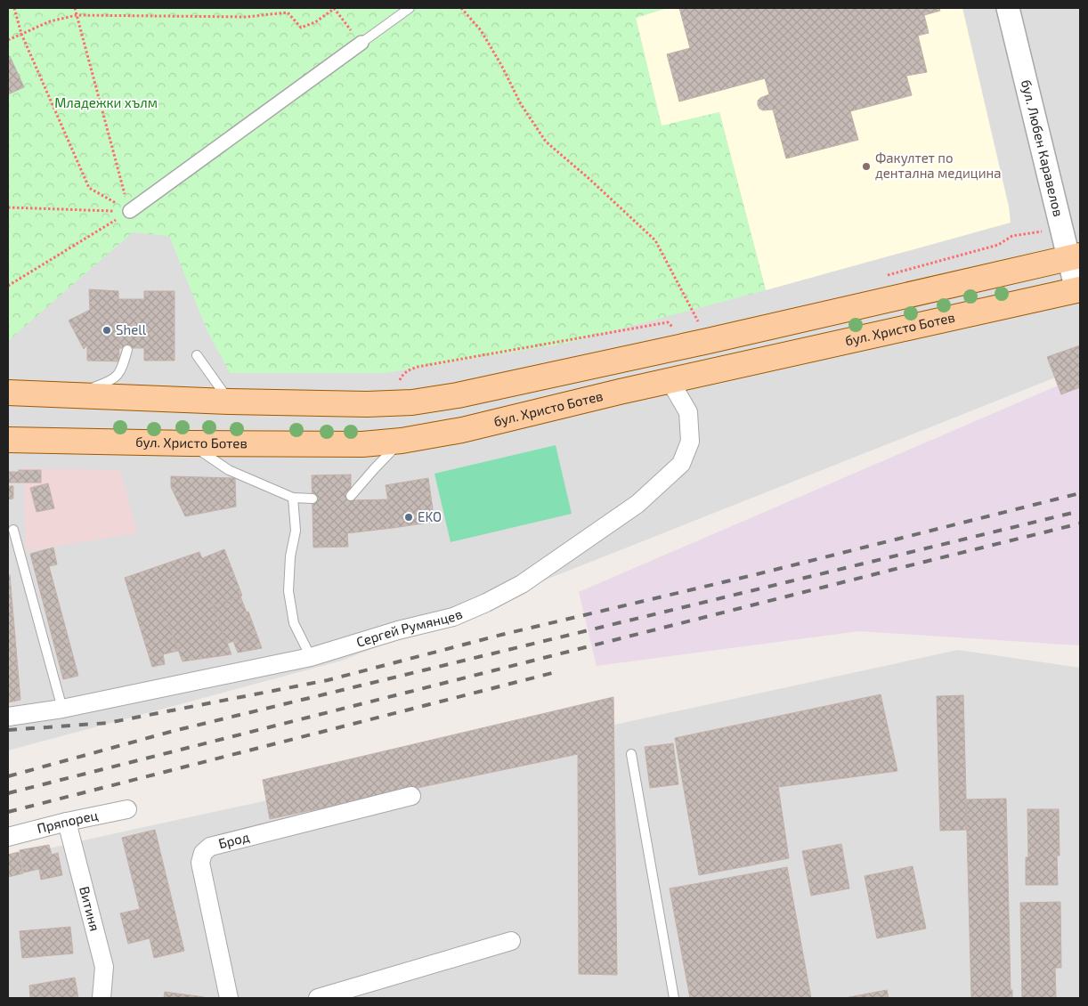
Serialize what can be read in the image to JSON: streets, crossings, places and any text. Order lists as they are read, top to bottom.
{
  "streets": {
    "main road": ["бул. Христо Ботев"],
    "street": [
      "бул. Любен Каравелов",
      "Сергей Румянцев",
      "Пряпорец",
      "Брод",
      "Витиня"
    ]
  },
  "crossings": [
    ["бул. Любен Каравелов", "бул. Христо Ботев"],
    ["бул. Христо Ботев", "Сергей Румянцев"],
    ["Пряпорец", "Витиня"]
  ],
  "parks": ["Младежки хълм"],
  "places": ["Факултет по дентална медицина", "Shell", "EKO"]
}
